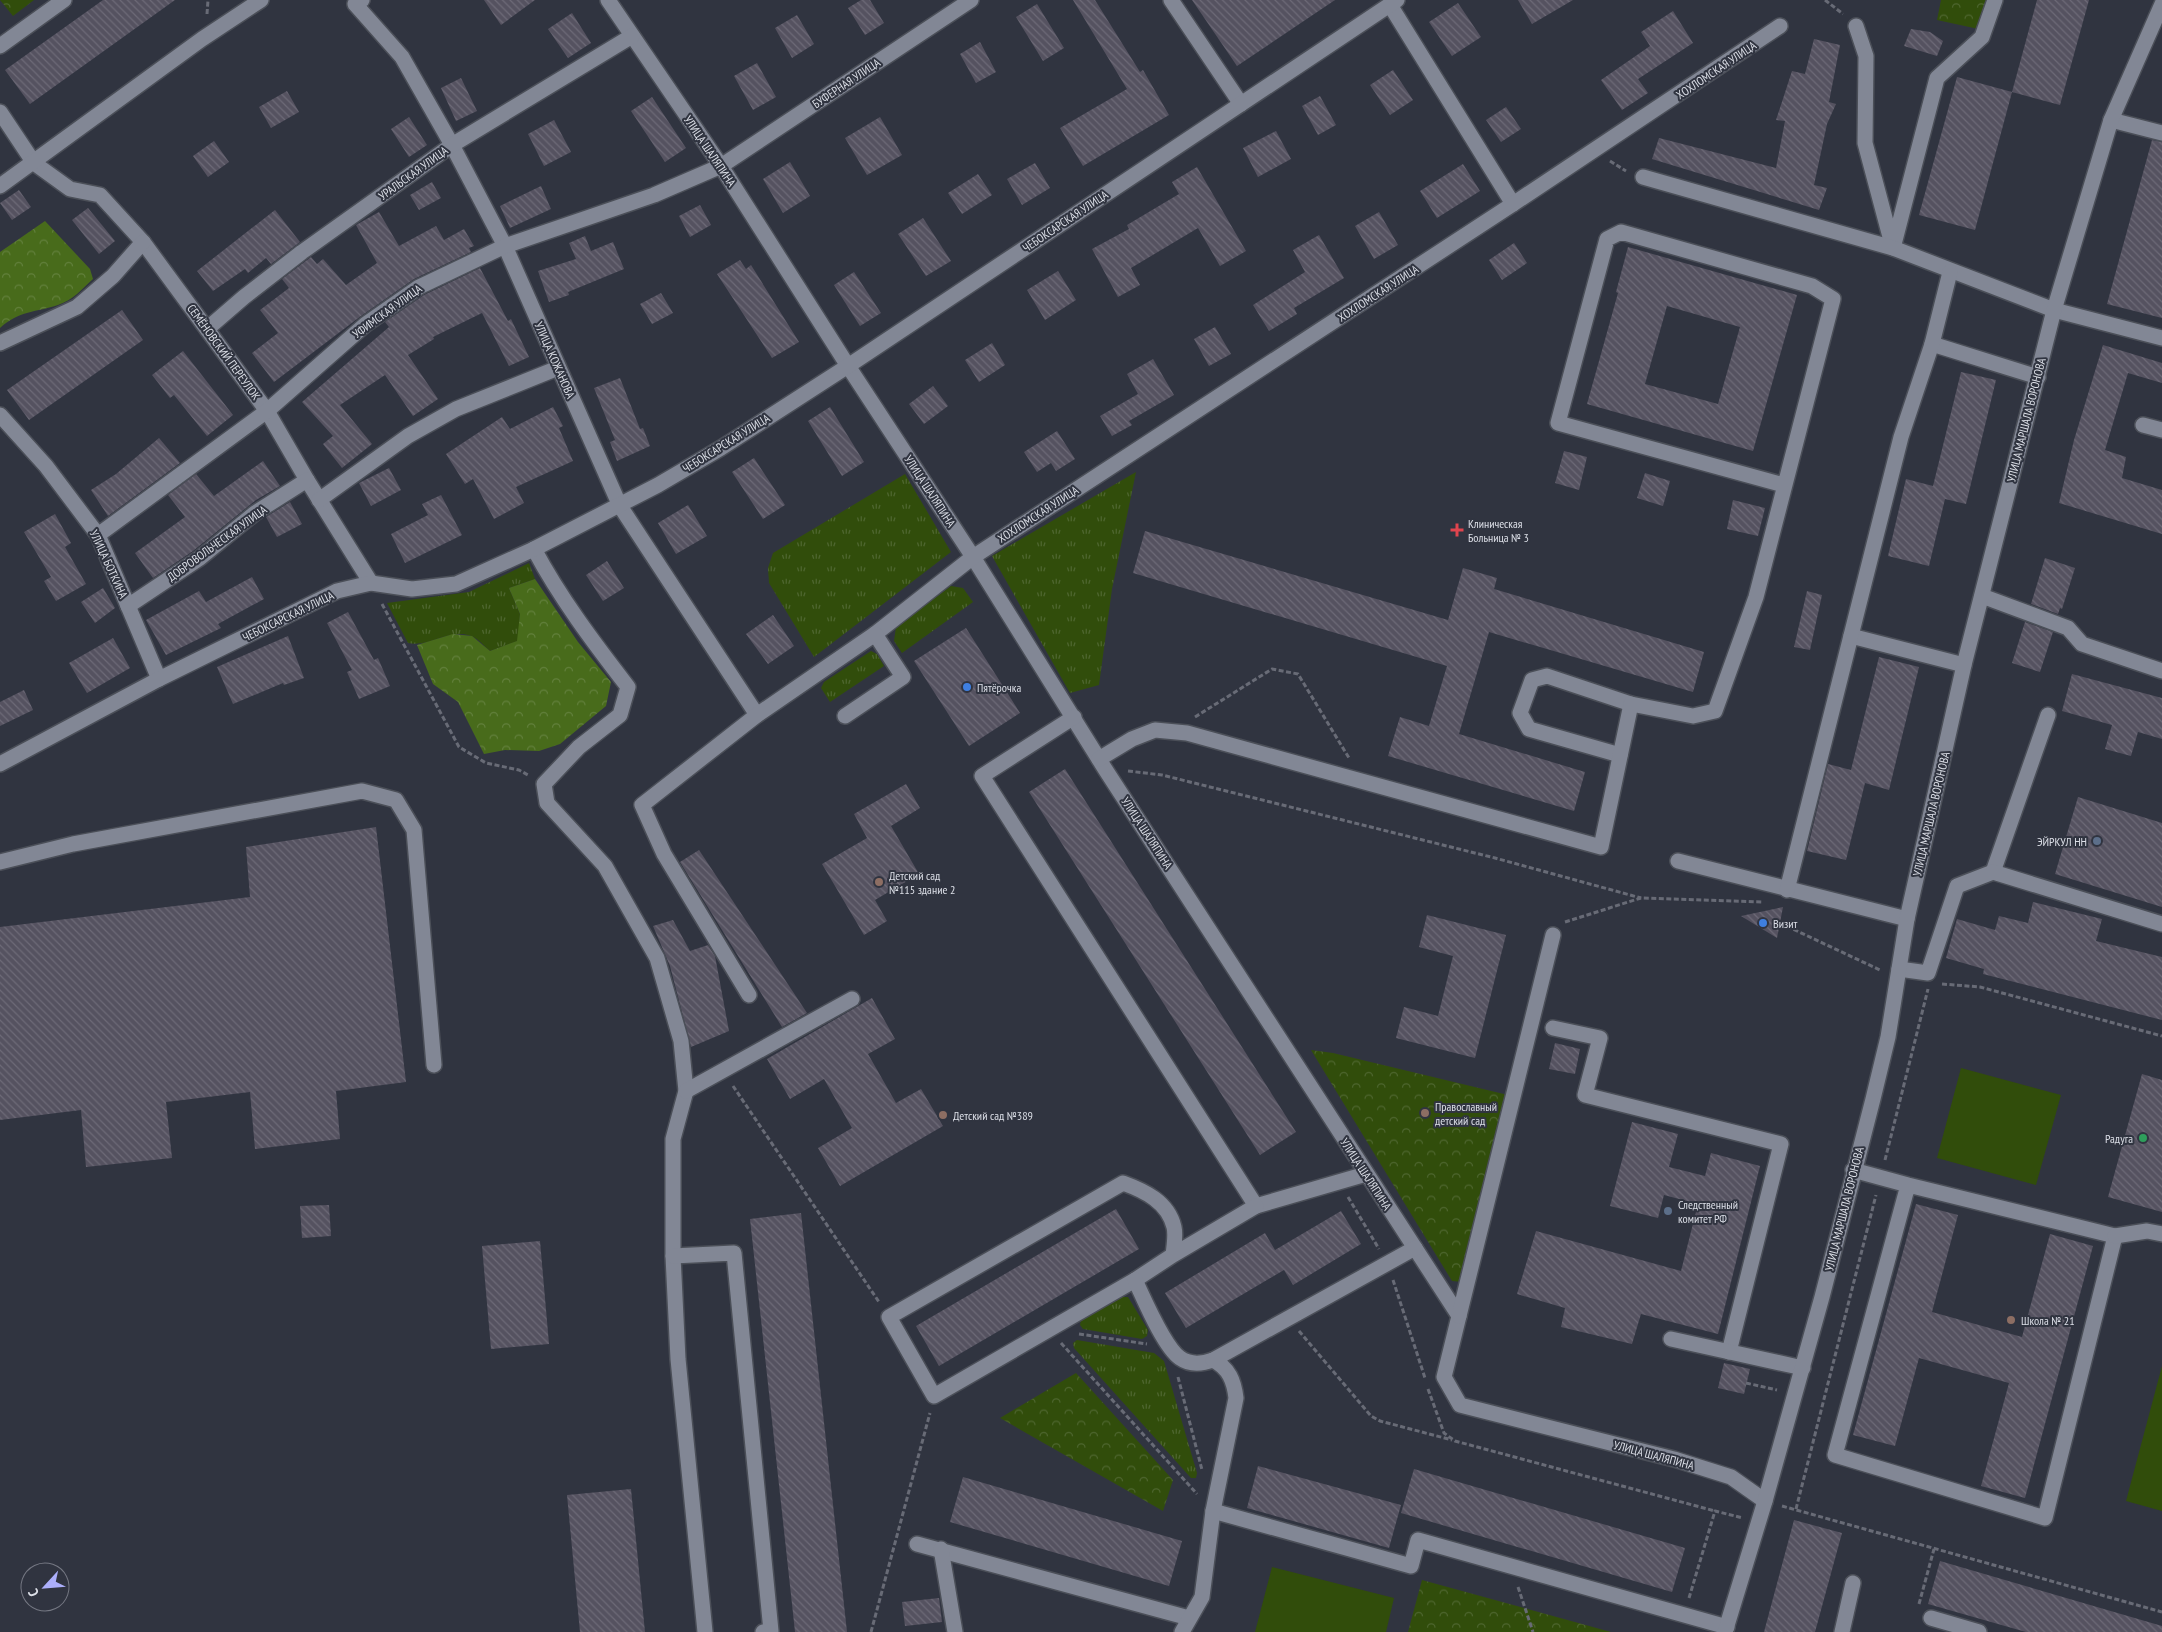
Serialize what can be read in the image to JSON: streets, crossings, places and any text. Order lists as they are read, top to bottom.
{
  "streets": {
    "street": [
      "ХОХЛОМСКАЯ УЛИЦА",
      "БУФЕРНАЯ УЛИЦА",
      "УЛИЦА ШАЛЯПИНА",
      "УРАЛЬСКАЯ УЛИЦА",
      "ЧЕБОКСАРСКАЯ УЛИЦА",
      "УФИМСКАЯ УЛИЦА",
      "СЕМЁНОВСКИЙ ПЕРЕУЛОК",
      "УЛИЦА КОЖАНОВА",
      "УЛИЦА МАРШАЛА ВОРОНОВА",
      "ДОБРОВОЛЬЧЕСКАЯ УЛИЦА",
      "УЛИЦА БОТКИНА"
    ]
  },
  "crossings": [
    ["ХОХЛОМСКАЯ УЛИЦА", "УЛИЦА ШАЛЯПИНА"],
    ["ХОХЛОМСКАЯ УЛИЦА", "УЛИЦА КОЖАНОВА"],
    ["БУФЕРНАЯ УЛИЦА", "УЛИЦА ШАЛЯПИНА"],
    ["БУФЕРНАЯ УЛИЦА", "УФИМСКАЯ УЛИЦА"],
    ["УЛИЦА ШАЛЯПИНА", "УРАЛЬСКАЯ УЛИЦА"],
    ["УЛИЦА ШАЛЯПИНА", "ЧЕБОКСАРСКАЯ УЛИЦА"],
    ["УЛИЦА ШАЛЯПИНА", "УФИМСКАЯ УЛИЦА"],
    ["УЛИЦА ШАЛЯПИНА", "УЛИЦА МАРШАЛА ВОРОНОВА"],
    ["УРАЛЬСКАЯ УЛИЦА", "СЕМЁНОВСКИЙ ПЕРЕУЛОК"],
    ["УРАЛЬСКАЯ УЛИЦА", "УЛИЦА КОЖАНОВА"],
    ["ЧЕБОКСАРСКАЯ УЛИЦА", "СЕМЁНОВСКИЙ ПЕРЕУЛОК"],
    ["ЧЕБОКСАРСКАЯ УЛИЦА", "УЛИЦА КОЖАНОВА"],
    ["ЧЕБОКСАРСКАЯ УЛИЦА", "УЛИЦА БОТКИНА"],
    ["УФИМСКАЯ УЛИЦА", "СЕМЁНОВСКИЙ ПЕРЕУЛОК"],
    ["УФИМСКАЯ УЛИЦА", "УЛИЦА КОЖАНОВА"],
    ["УФИМСКАЯ УЛИЦА", "УЛИЦА БОТКИНА"],
    ["СЕМЁНОВСКИЙ ПЕРЕУЛОК", "ДОБРОВОЛЬЧЕСКАЯ УЛИЦА"],
    ["ДОБРОВОЛЬЧЕСКАЯ УЛИЦА", "УЛИЦА БОТКИНА"]
  ],
  "places": {
    "health": ["Клиническая Больница № 3"],
    "other": [
      "Пятёрочка",
      "ЭЙРКУЛ НН",
      "Детский сад №115 здание 2",
      "Визит",
      "Православный детский сад",
      "Детский сад №389",
      "Радуга",
      "Следственный комитет РФ",
      "Школа № 21"
    ]
  },
  "north": "bottom left"
}
